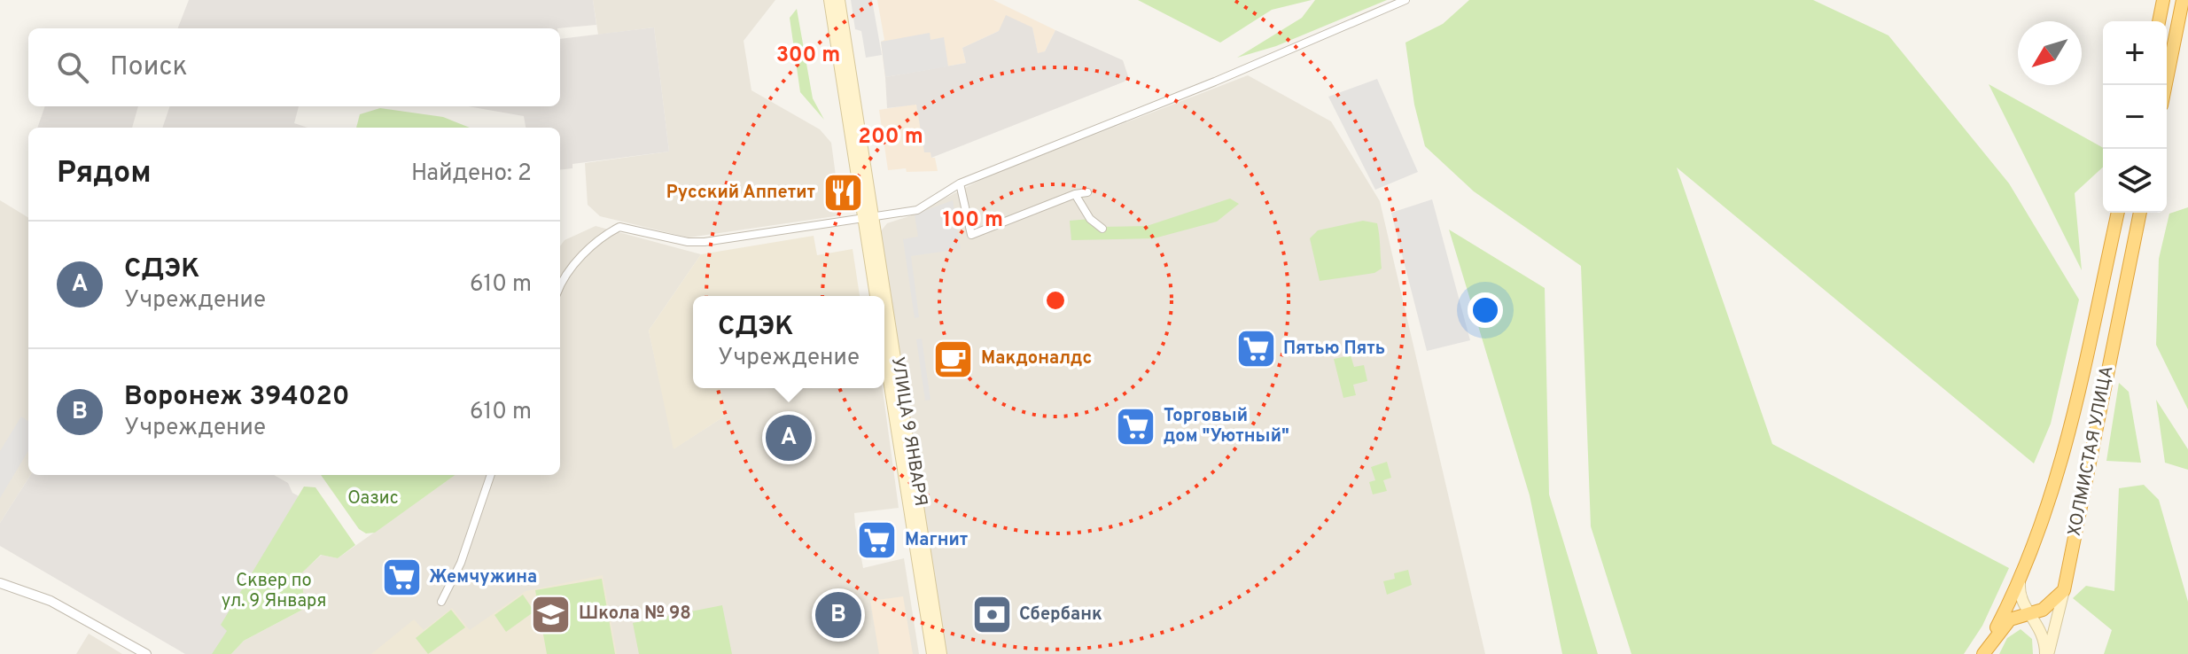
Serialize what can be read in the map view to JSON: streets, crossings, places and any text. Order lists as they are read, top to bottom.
{
  "streets": {
    "highway": ["ХОЛМИСТАЯ УЛИЦА"],
    "main road": ["УЛИЦА 9 ЯНВАРЯ"]
  },
  "parks": ["Оазис", "Сквер по ул. 9 Января"],
  "places": {
    "restaurant": ["Русский Аппетит"],
    "supermarket": [
      "Пятью Пять",
      "Торговый дом \"Уютный\"",
      "Магнит",
      "Жемчужина"
    ],
    "cafe": ["Макдоналдс"],
    "school or university": ["Школа № 98"],
    "bank": ["Сбербанк"]
  },
  "north": "bottom left",
  "page": {
    "map_buttons": ["+", "−"],
    "search": "Поиск",
    "heading": ["Рядом", "Найдено: 2"],
    "list": [
      {
        "mark": "A",
        "name": "СДЭК",
        "note": "Учреждение",
        "value": "610 m"
      },
      {
        "mark": "B",
        "name": "Воронеж 394020",
        "note": "Учреждение",
        "value": "610 m"
      }
    ],
    "popup": ["СДЭК", "Учреждение"],
    "pins": ["A", "B"]
  },
  "rings": ["300 m", "200 m", "100 m"]
}
